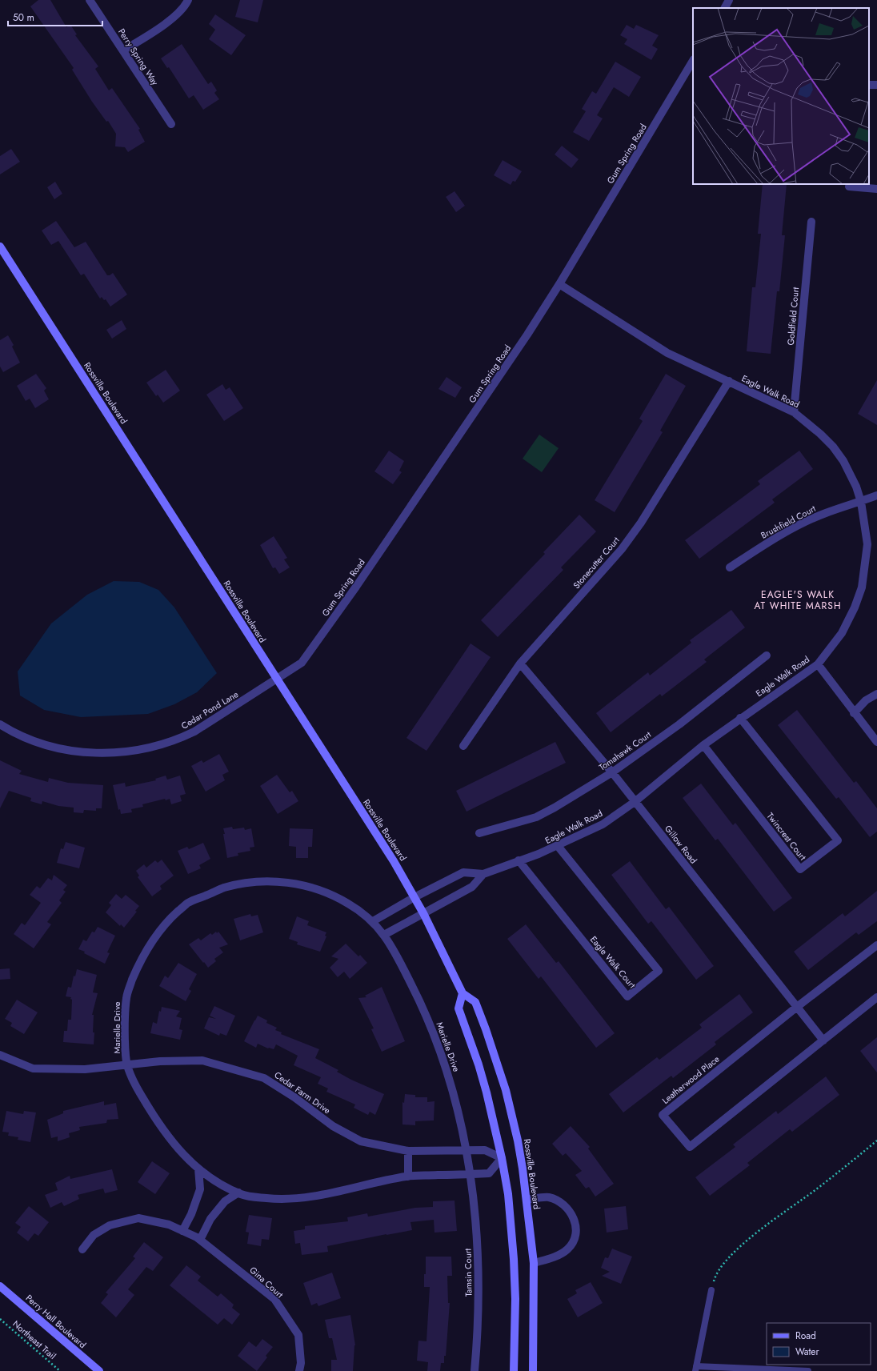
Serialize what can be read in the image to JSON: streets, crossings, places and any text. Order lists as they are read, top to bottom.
{
  "streets": {
    "main road": ["Rossville Boulevard", "Perry Hall Boulevard"],
    "street": [
      "Perry Spring Way",
      "Gum Spring Road",
      "Goldfield Court",
      "Eagle Walk Road",
      "Brushfield Court",
      "Stonecutter Court",
      "Cedar Pond Lane",
      "Tomahawk Court",
      "Twincrest Court",
      "Gillow Road",
      "Eagle Walk Court",
      "Marielle Drive",
      "Leatherwood Place",
      "Cedar Farm Drive",
      "Tamsin Court",
      "Gina Court"
    ],
    "path": ["Northeast Trail"]
  },
  "crossings": [
    ["Gum Spring Road", "Eagle Walk Road"],
    ["Gum Spring Road", "Rossville Boulevard"],
    ["Gum Spring Road", "Cedar Pond Lane"],
    ["Goldfield Court", "Eagle Walk Road"],
    ["Eagle Walk Road", "Rossville Boulevard"],
    ["Eagle Walk Road", "Brushfield Court"],
    ["Eagle Walk Road", "Stonecutter Court"],
    ["Eagle Walk Road", "Twincrest Court"],
    ["Eagle Walk Road", "Gillow Road"],
    ["Eagle Walk Road", "Eagle Walk Court"],
    ["Rossville Boulevard", "Cedar Pond Lane"],
    ["Stonecutter Court", "Gillow Road"],
    ["Tomahawk Court", "Gillow Road"],
    ["Gillow Road", "Leatherwood Place"],
    ["Marielle Drive", "Cedar Farm Drive"],
    ["Marielle Drive", "Tamsin Court"]
  ],
  "districts": ["EAGLE'S WALK AT WHITE MARSH"],
  "legend": ["Road", "Water"],
  "scale_bar": "50 m"
}
